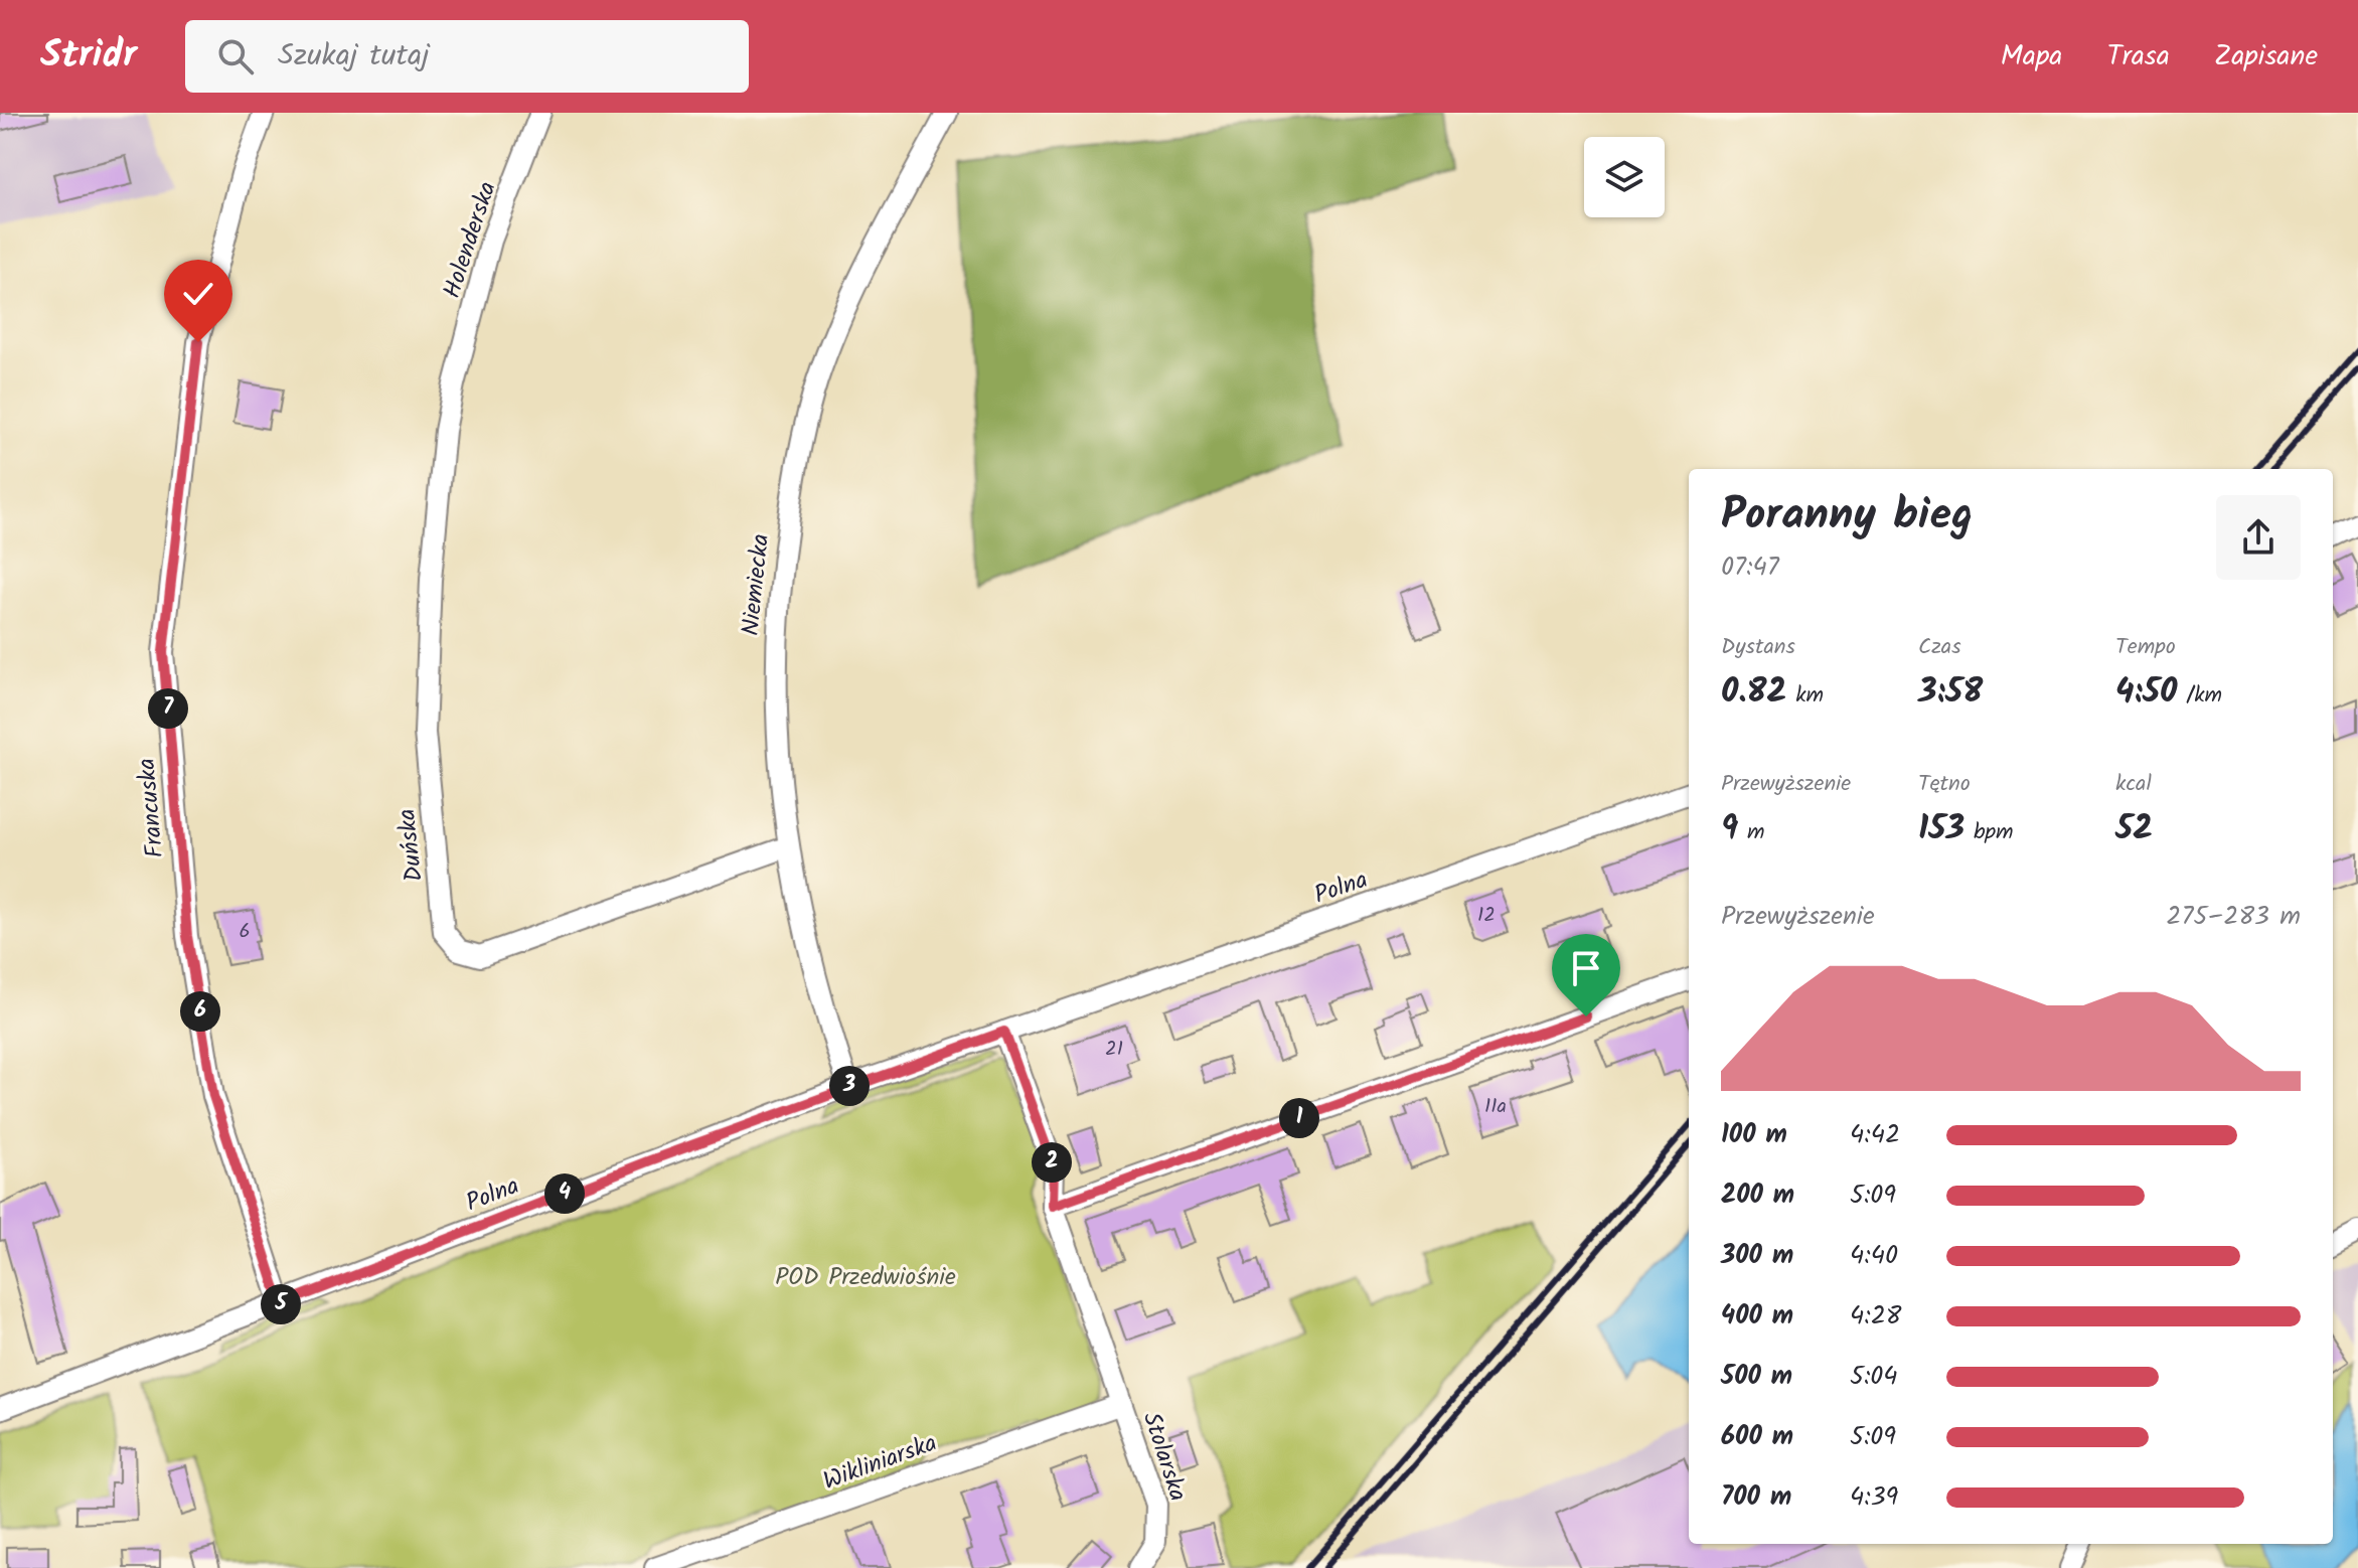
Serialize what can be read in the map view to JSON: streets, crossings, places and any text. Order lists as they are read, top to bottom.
{
  "streets": {
    "street": [
      "Holenderska",
      "Niemiecka",
      "Francuska",
      "Duńska",
      "Polna",
      "Stolarska",
      "Wikliniarska"
    ]
  },
  "crossings": [
    ["Holenderska", "Duńska"],
    ["Niemiecka", "Duńska"],
    ["Niemiecka", "Polna"],
    ["Francuska", "Polna"],
    ["Stolarska", "Wikliniarska"]
  ],
  "parks": ["POD Przedwiośnie"],
  "house_numbers": [
    "12",
    "6",
    "21",
    "11a"
  ],
  "page": {
    "header": "Stridr",
    "search": "Szukaj tutaj",
    "nav": ["Mapa", "Trasa", "Zapisane"],
    "heading": ["Poranny bieg", "07:47"],
    "stats": [
      ["Dystans", "0.82 km"],
      ["Czas", "3:58"],
      ["Tempo", "4:50 /km"],
      ["Przewyższenie", "9 m"],
      ["Tętno", "153 bpm"],
      ["kcal", "52"]
    ],
    "pins": [
      "7",
      "6",
      "3",
      "1",
      "2",
      "4",
      "5"
    ],
    "chart": ["Przewyższenie", "275–283 m"],
    "list": [
      {
        "name": "100 m",
        "note": "4:42"
      },
      {
        "name": "200 m",
        "note": "5:09"
      },
      {
        "name": "300 m",
        "note": "4:40"
      },
      {
        "name": "400 m",
        "note": "4:28"
      },
      {
        "name": "500 m",
        "note": "5:04"
      },
      {
        "name": "600 m",
        "note": "5:09"
      },
      {
        "name": "700 m",
        "note": "4:39"
      }
    ]
  }
}
